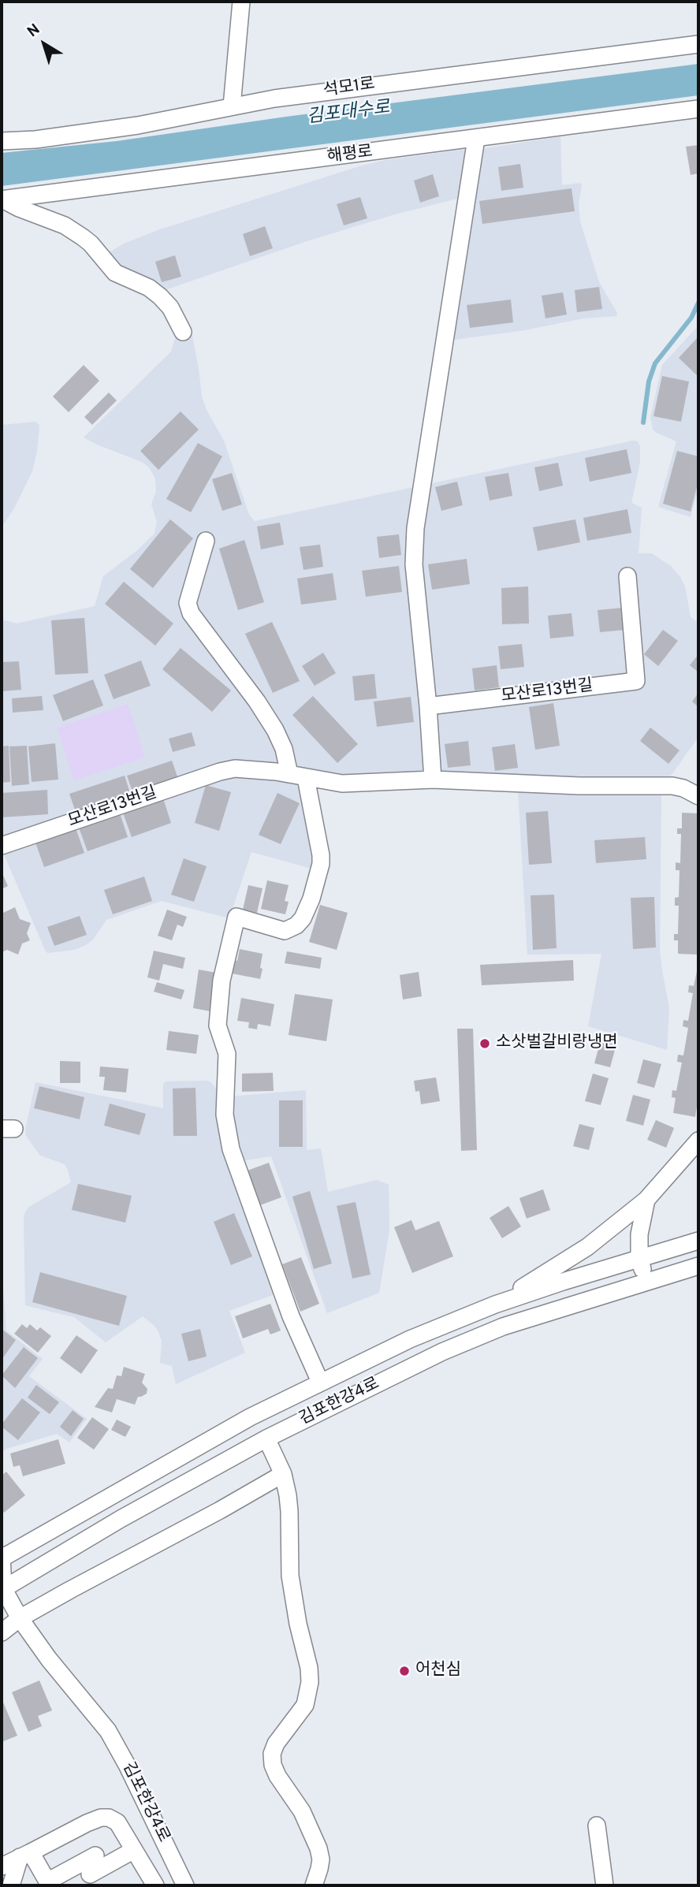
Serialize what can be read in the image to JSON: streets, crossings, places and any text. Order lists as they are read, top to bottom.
{
  "streets": {
    "street": [
      "석모1로",
      "해평로",
      "모산로13번길",
      "김포한강4로"
    ]
  },
  "crossings": [
    ["모산로13번길", "김포한강4로"]
  ],
  "water": ["김포대수로"],
  "places": ["소삿벌갈비랑냉면", "어천심"],
  "north": "top left"
}
